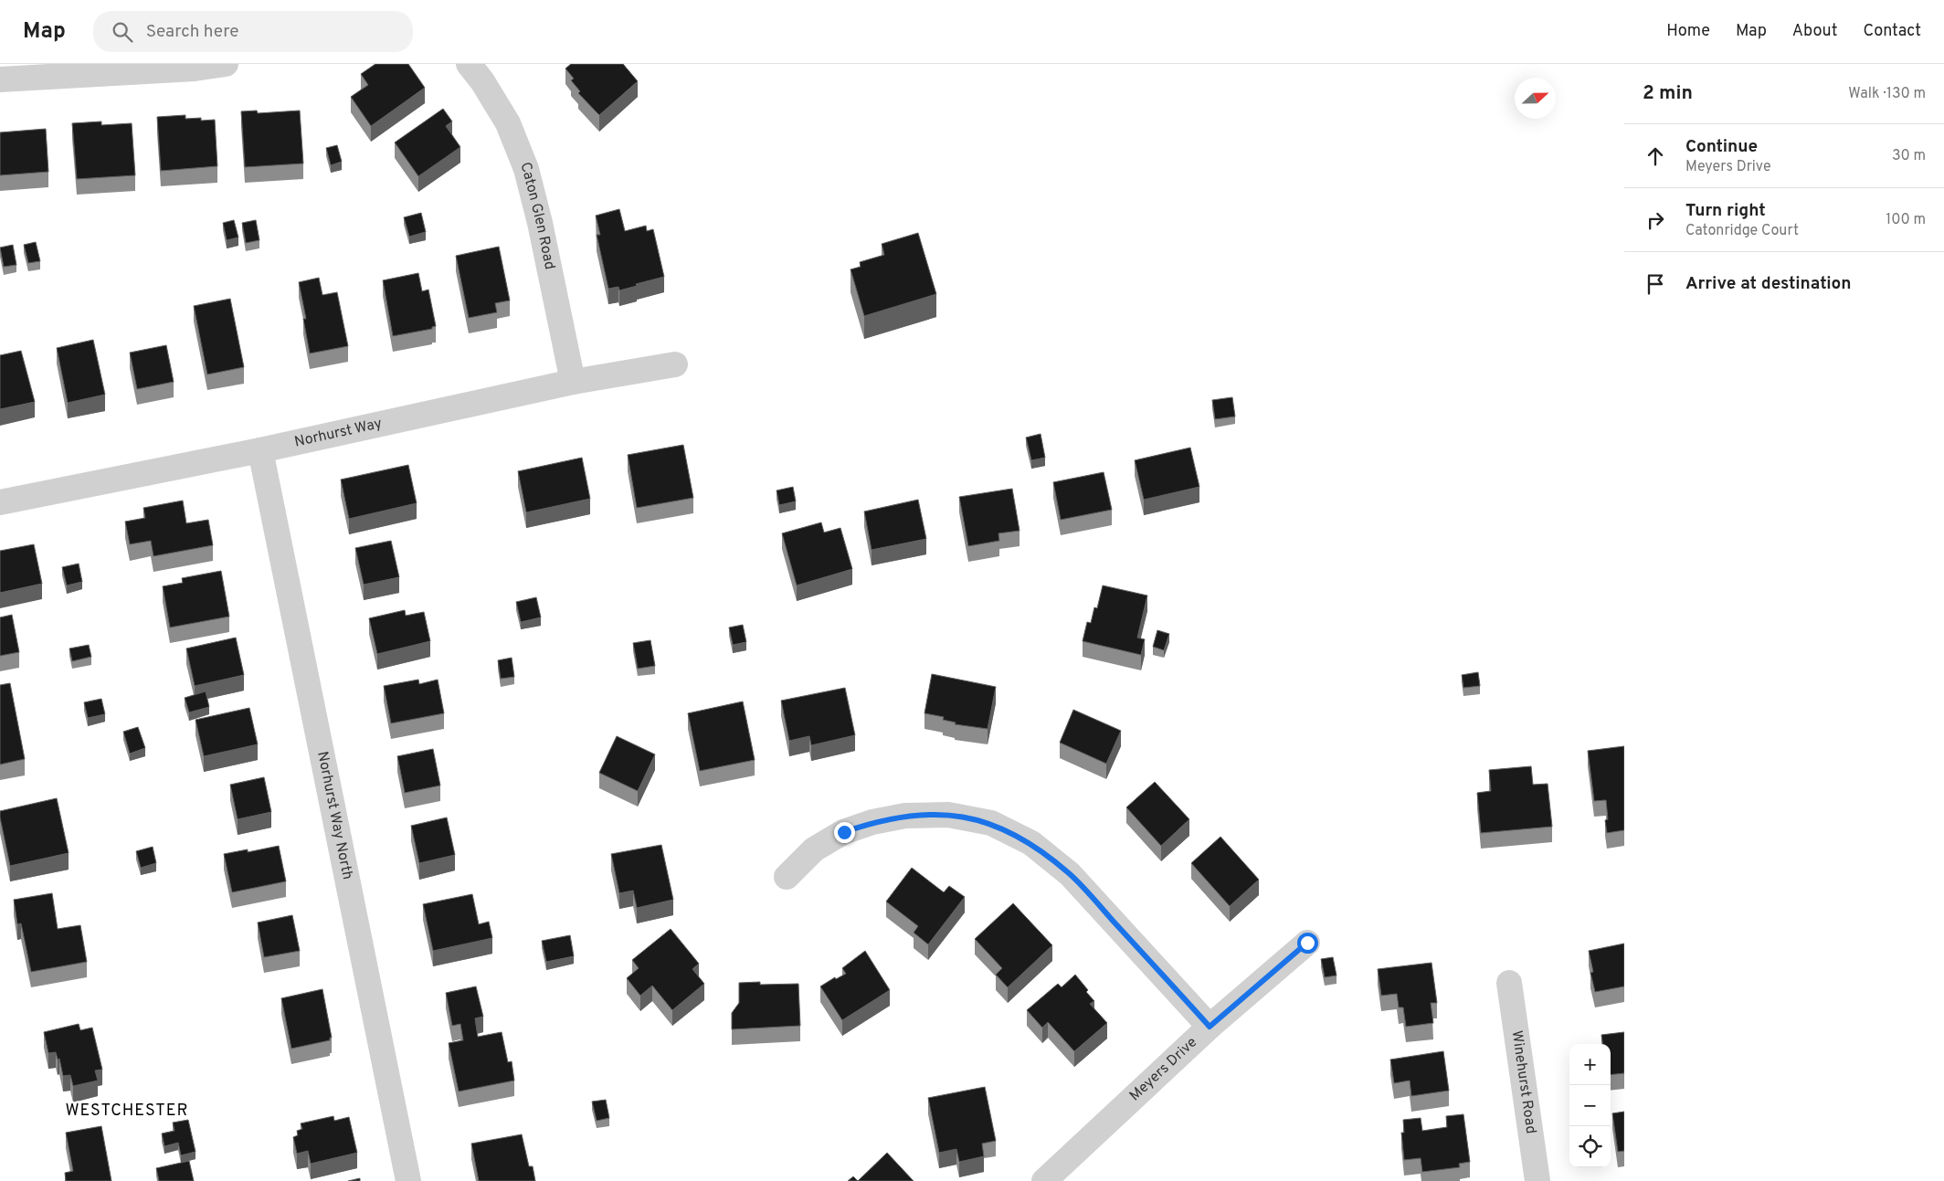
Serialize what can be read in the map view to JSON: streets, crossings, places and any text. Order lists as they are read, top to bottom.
{
  "streets": {
    "street": [
      "Caton Glen Road",
      "Norhurst Way",
      "Norhurst Way North",
      "Meyers Drive",
      "Winehurst Road"
    ]
  },
  "crossings": [
    ["Caton Glen Road", "Norhurst Way"],
    ["Norhurst Way", "Norhurst Way North"]
  ],
  "districts": ["WESTCHESTER"],
  "north": "right",
  "page": {
    "header": "Map",
    "search": "Search here",
    "nav": [
      "Home",
      "Map",
      "About",
      "Contact"
    ],
    "heading": ["2 min", "Walk · 130 m"],
    "list": [
      ["Continue", "Meyers Drive", "30 m"],
      ["Turn right", "Catonridge Court", "100 m"],
      "Arrive at destination"
    ],
    "map_buttons": ["+", "−"]
  }
}
